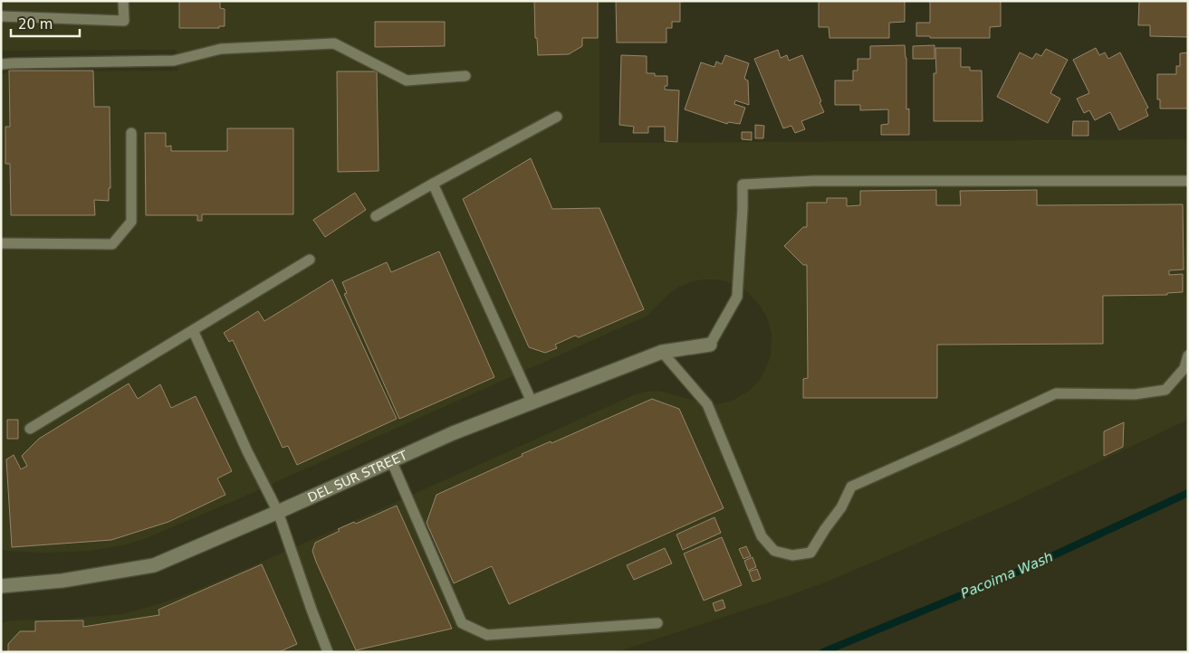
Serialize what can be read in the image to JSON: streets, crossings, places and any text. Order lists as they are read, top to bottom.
{
  "streets": {
    "street": ["DEL SUR STREET"]
  },
  "water": ["Pacoima Wash"],
  "scale_bar": "20 m"
}
